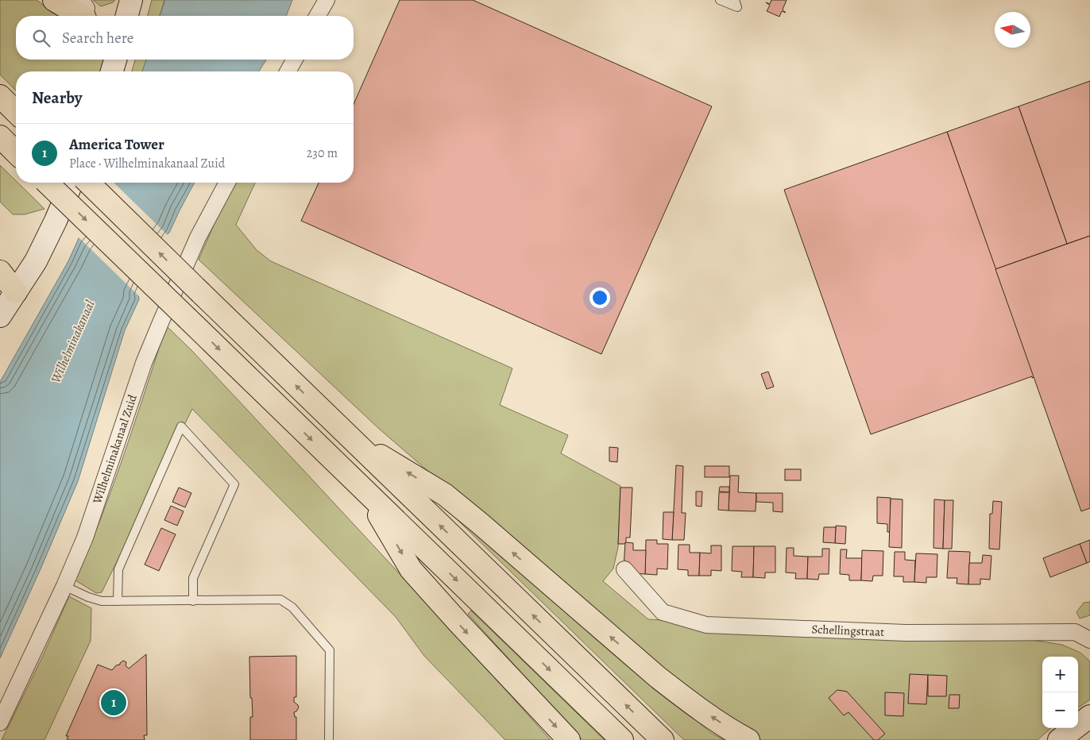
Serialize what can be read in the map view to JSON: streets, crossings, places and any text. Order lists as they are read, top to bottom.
{
  "streets": {
    "street": ["Wilhelminakanaal Zuid", "Schellingstraat"]
  },
  "water": ["Wilhelminakanaal"],
  "north": "left",
  "page": {
    "search": "Search here",
    "heading": "Nearby",
    "list": [
      {
        "mark": "1",
        "name": "America Tower",
        "note": "Place · Wilhelminakanaal Zuid",
        "value": "230 m"
      }
    ],
    "map_buttons": ["+", "−"],
    "pins": "1"
  }
}
